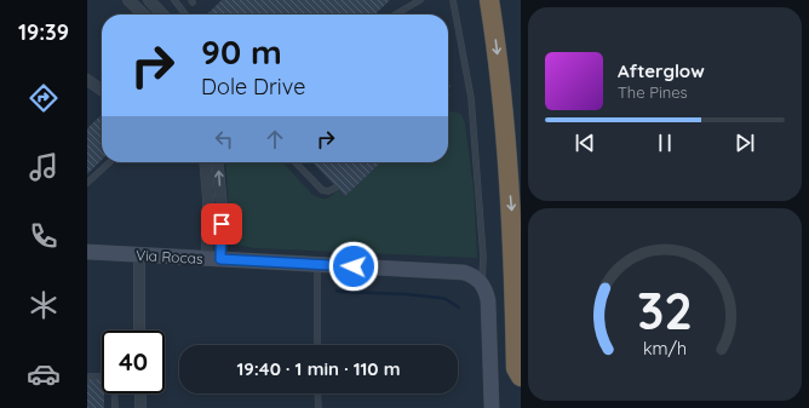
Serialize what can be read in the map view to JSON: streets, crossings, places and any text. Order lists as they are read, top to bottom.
{
  "streets": {
    "street": ["Via Rocas"]
  },
  "page": {
    "tabs": "19:39",
    "turn": ["90 m", "Dole Drive"],
    "song": ["Afterglow", "The Pines"],
    "limit": "40",
    "trip": "19:40 · 1 min · 110 m",
    "gauge": ["32", "km/h"]
  }
}
